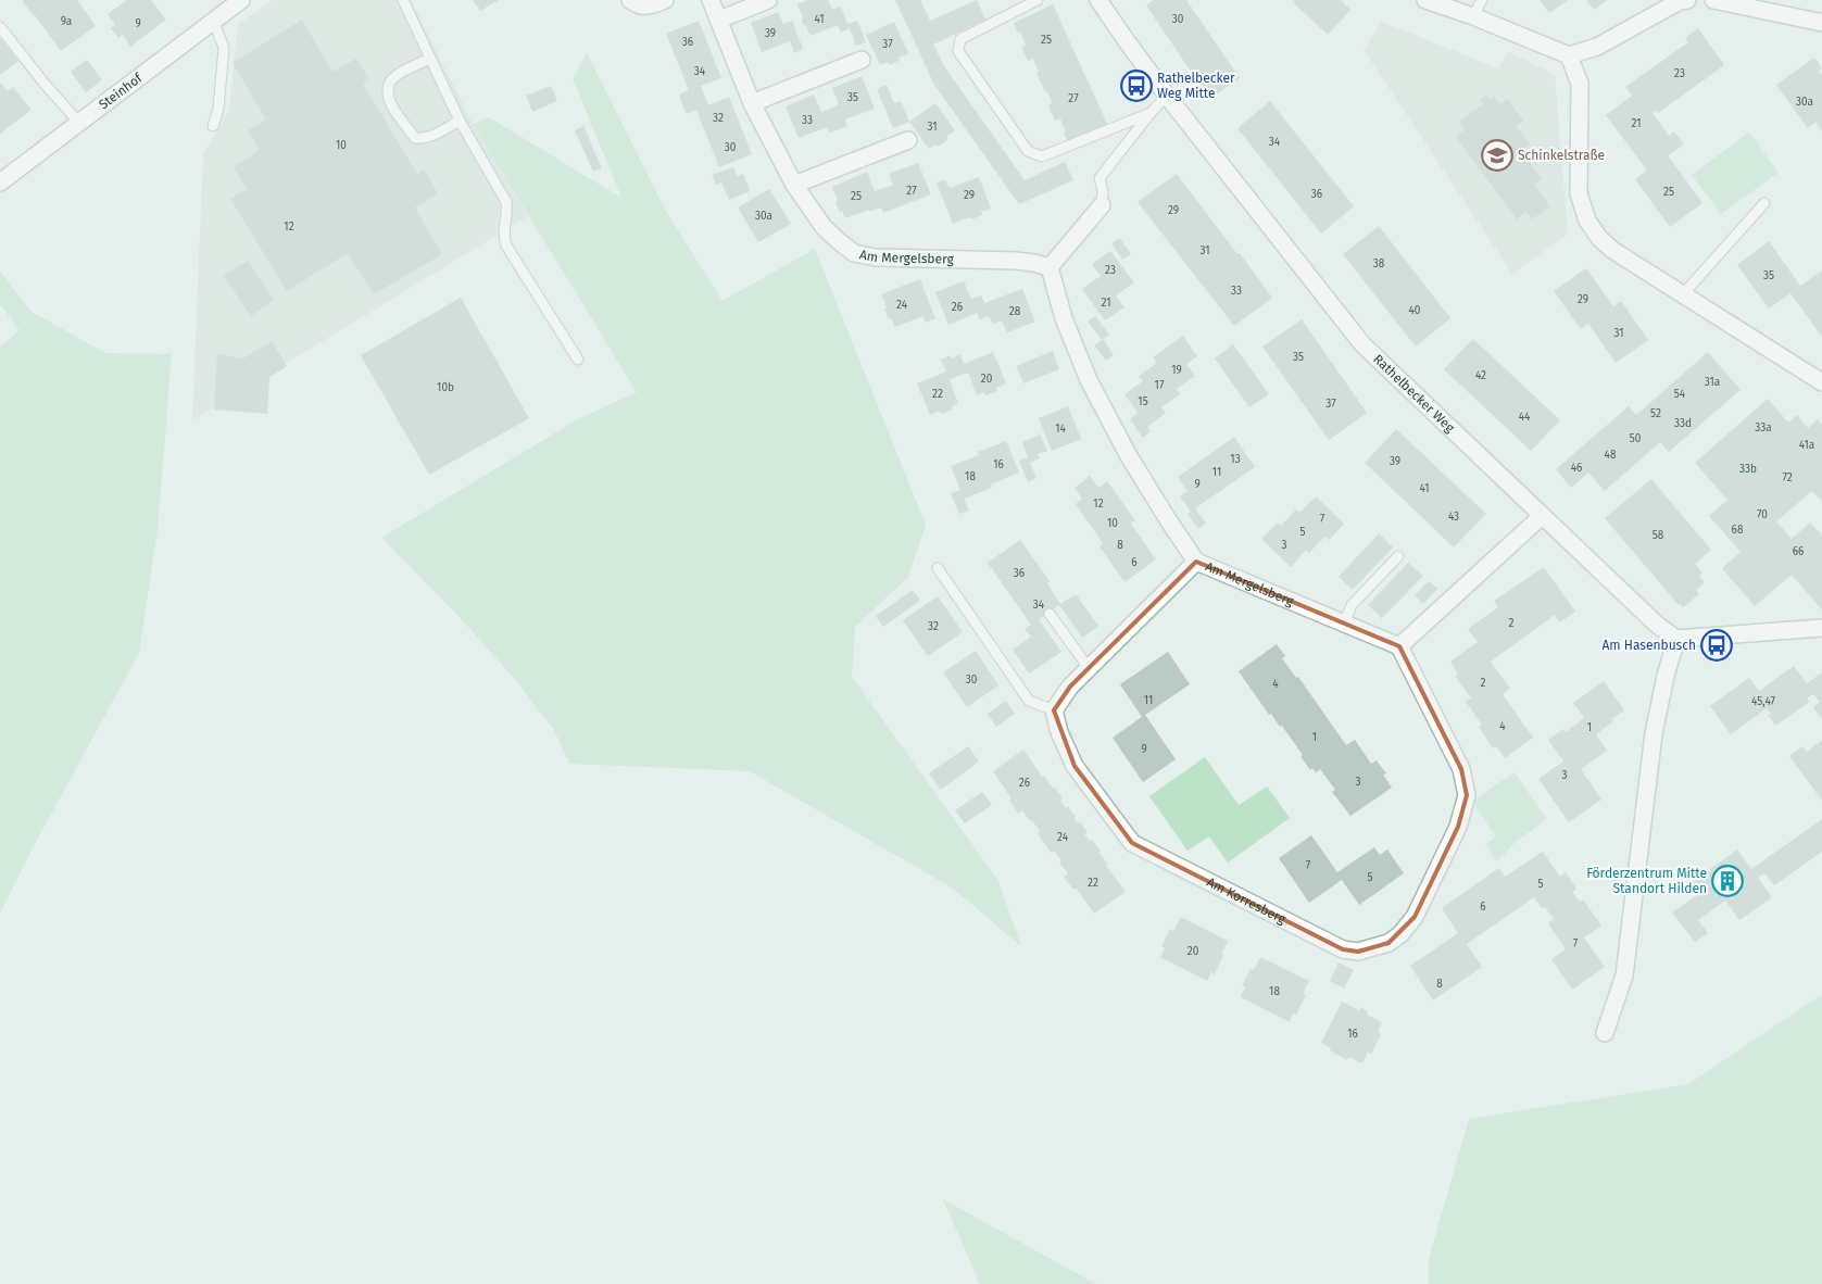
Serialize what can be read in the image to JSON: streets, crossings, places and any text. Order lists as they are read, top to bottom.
{
  "streets": {
    "street": [
      "Steinhof",
      "Am Mergelsberg",
      "Rathelbecker Weg",
      "Am Korresberg"
    ]
  },
  "crossings": [
    ["Am Mergelsberg", "Am Korresberg"]
  ],
  "places": {
    "bus stop": ["Rathelbecker Weg Mitte", "Am Hasenbusch"],
    "school or university": ["Schinkelstraße"],
    "building": ["Förderzentrum Mitte Standort Hilden"]
  },
  "house_numbers": [
    "41",
    "30",
    "9a",
    "9",
    "39",
    "25",
    "36",
    "37",
    "34",
    "23",
    "35",
    "27",
    "30a",
    "32",
    "33",
    "21",
    "31",
    "34",
    "10",
    "30",
    "27",
    "25",
    "36",
    "29",
    "25",
    "29",
    "30a",
    "12",
    "31",
    "38",
    "23",
    "35",
    "33",
    "29",
    "21",
    "24",
    "26",
    "40",
    "28",
    "31",
    "35",
    "19",
    "42",
    "20",
    "31a",
    "17",
    "10b",
    "22",
    "54",
    "15",
    "37",
    "52",
    "44",
    "33d",
    "33a",
    "14",
    "50",
    "41a",
    "48",
    "13",
    "39",
    "16",
    "46",
    "33b",
    "11",
    "18",
    "72",
    "9",
    "41",
    "12",
    "70",
    "43",
    "7",
    "10",
    "68",
    "5",
    "58",
    "8",
    "3",
    "66",
    "6",
    "36",
    "34",
    "2",
    "32",
    "30",
    "2",
    "4",
    "11",
    "45,47",
    "4",
    "1",
    "1",
    "9",
    "3",
    "3",
    "26",
    "24",
    "7",
    "5",
    "22",
    "5",
    "6",
    "7",
    "20",
    "8",
    "18",
    "16"
  ]
}
